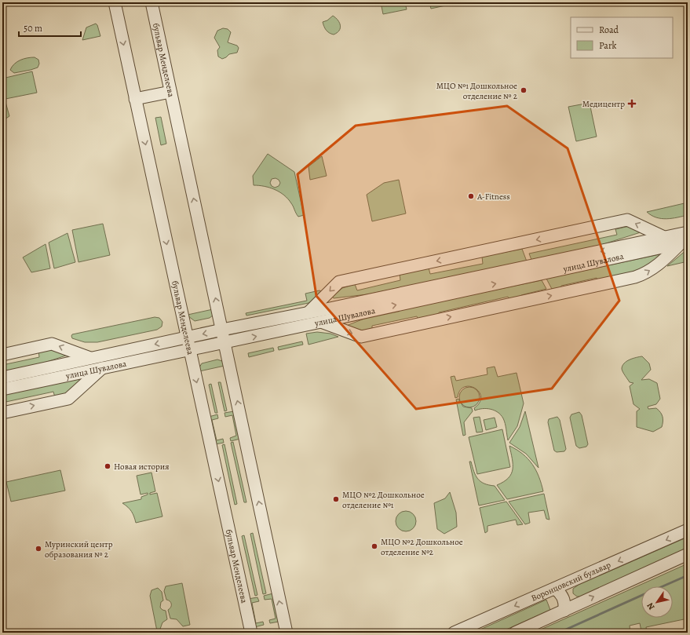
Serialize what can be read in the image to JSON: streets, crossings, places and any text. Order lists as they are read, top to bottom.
{
  "streets": {
    "street": ["бульвар Менделеева", "улица Шувалова", "Воронцовский бульвар"]
  },
  "crossings": [
    ["бульвар Менделеева", "улица Шувалова"]
  ],
  "places": {
    "other": [
      "МЦО №1 Дошкольное отделение № 2",
      "A-Fitness",
      "Новая история",
      "МЦО №2 Дошкольное отделение №1",
      "МЦО №2 Дошкольное отделение №2",
      "Муринский центр образования № 2"
    ],
    "health": ["Медицентр"]
  },
  "legend": ["Road", "Park"],
  "scale_bar": "50 m",
  "north": "bottom left"
}
